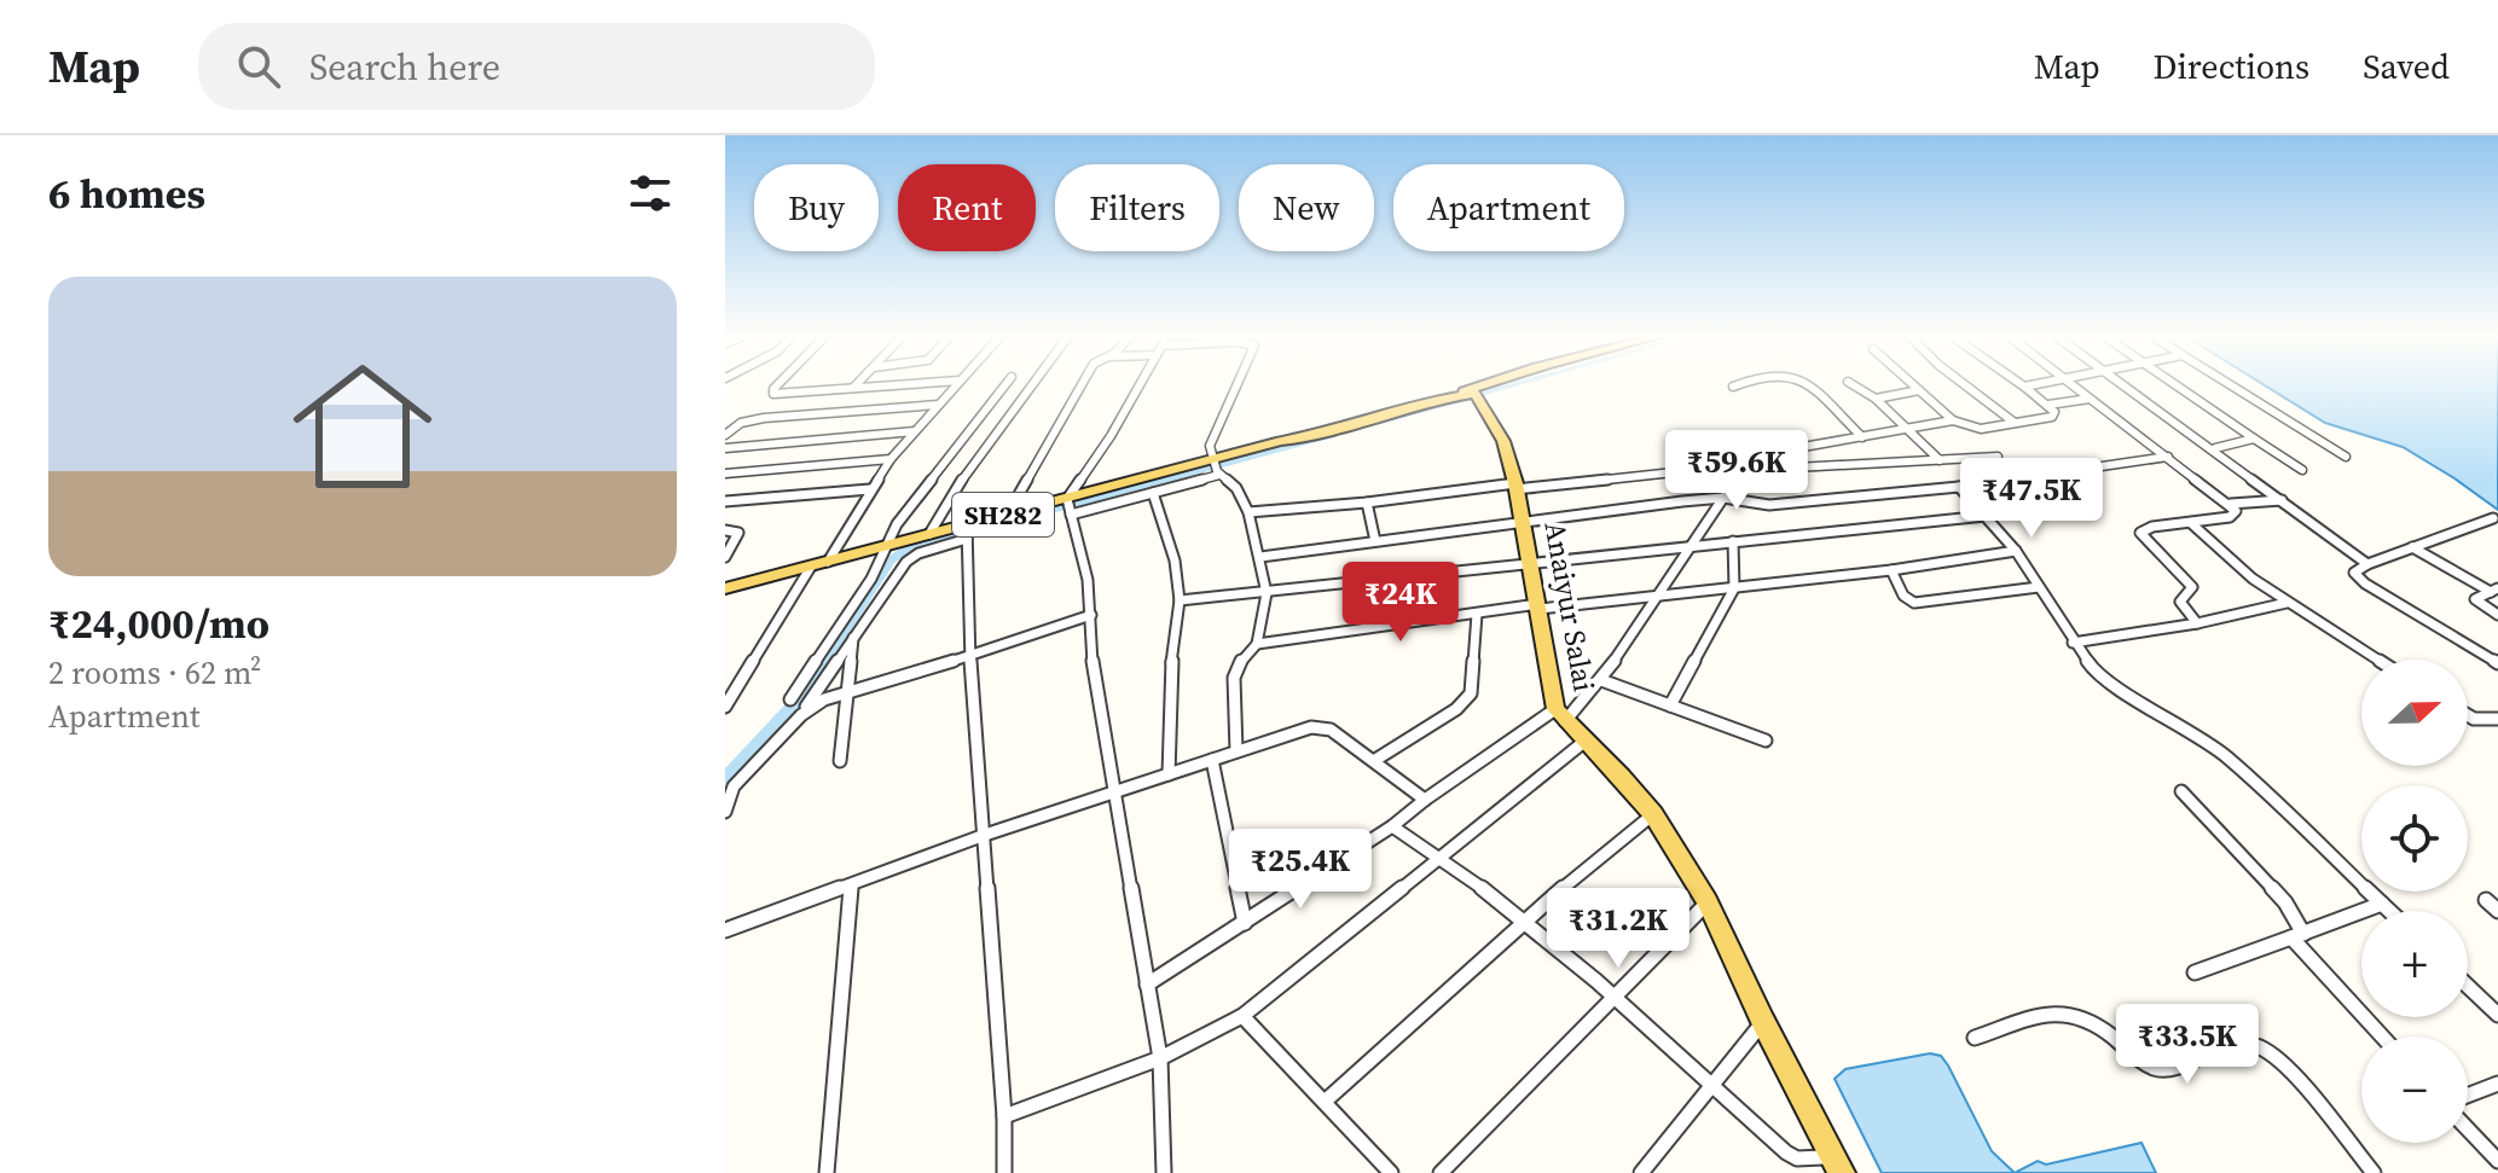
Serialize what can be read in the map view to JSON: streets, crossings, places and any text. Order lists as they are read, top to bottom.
{
  "streets": {
    "main road": ["SH282", "Anaiyur Salai"]
  },
  "crossings": [
    ["SH282", "Anaiyur Salai"]
  ],
  "north": "right",
  "page": {
    "header": "Map",
    "search": "Search here",
    "nav": ["Map", "Directions", "Saved"],
    "heading": "6 homes",
    "chip": [
      "Buy",
      "Rent",
      "Filters",
      "New",
      "Apartment"
    ],
    "list": [
      {
        "name": "₹24,000/mo",
        "note": "2 rooms · 62 m² · Apartment"
      }
    ],
    "price": [
      "₹59.6K",
      "₹47.5K",
      "₹24K",
      "₹25.4K",
      "₹31.2K",
      "₹33.5K"
    ],
    "map_buttons": ["+", "−"]
  }
}
